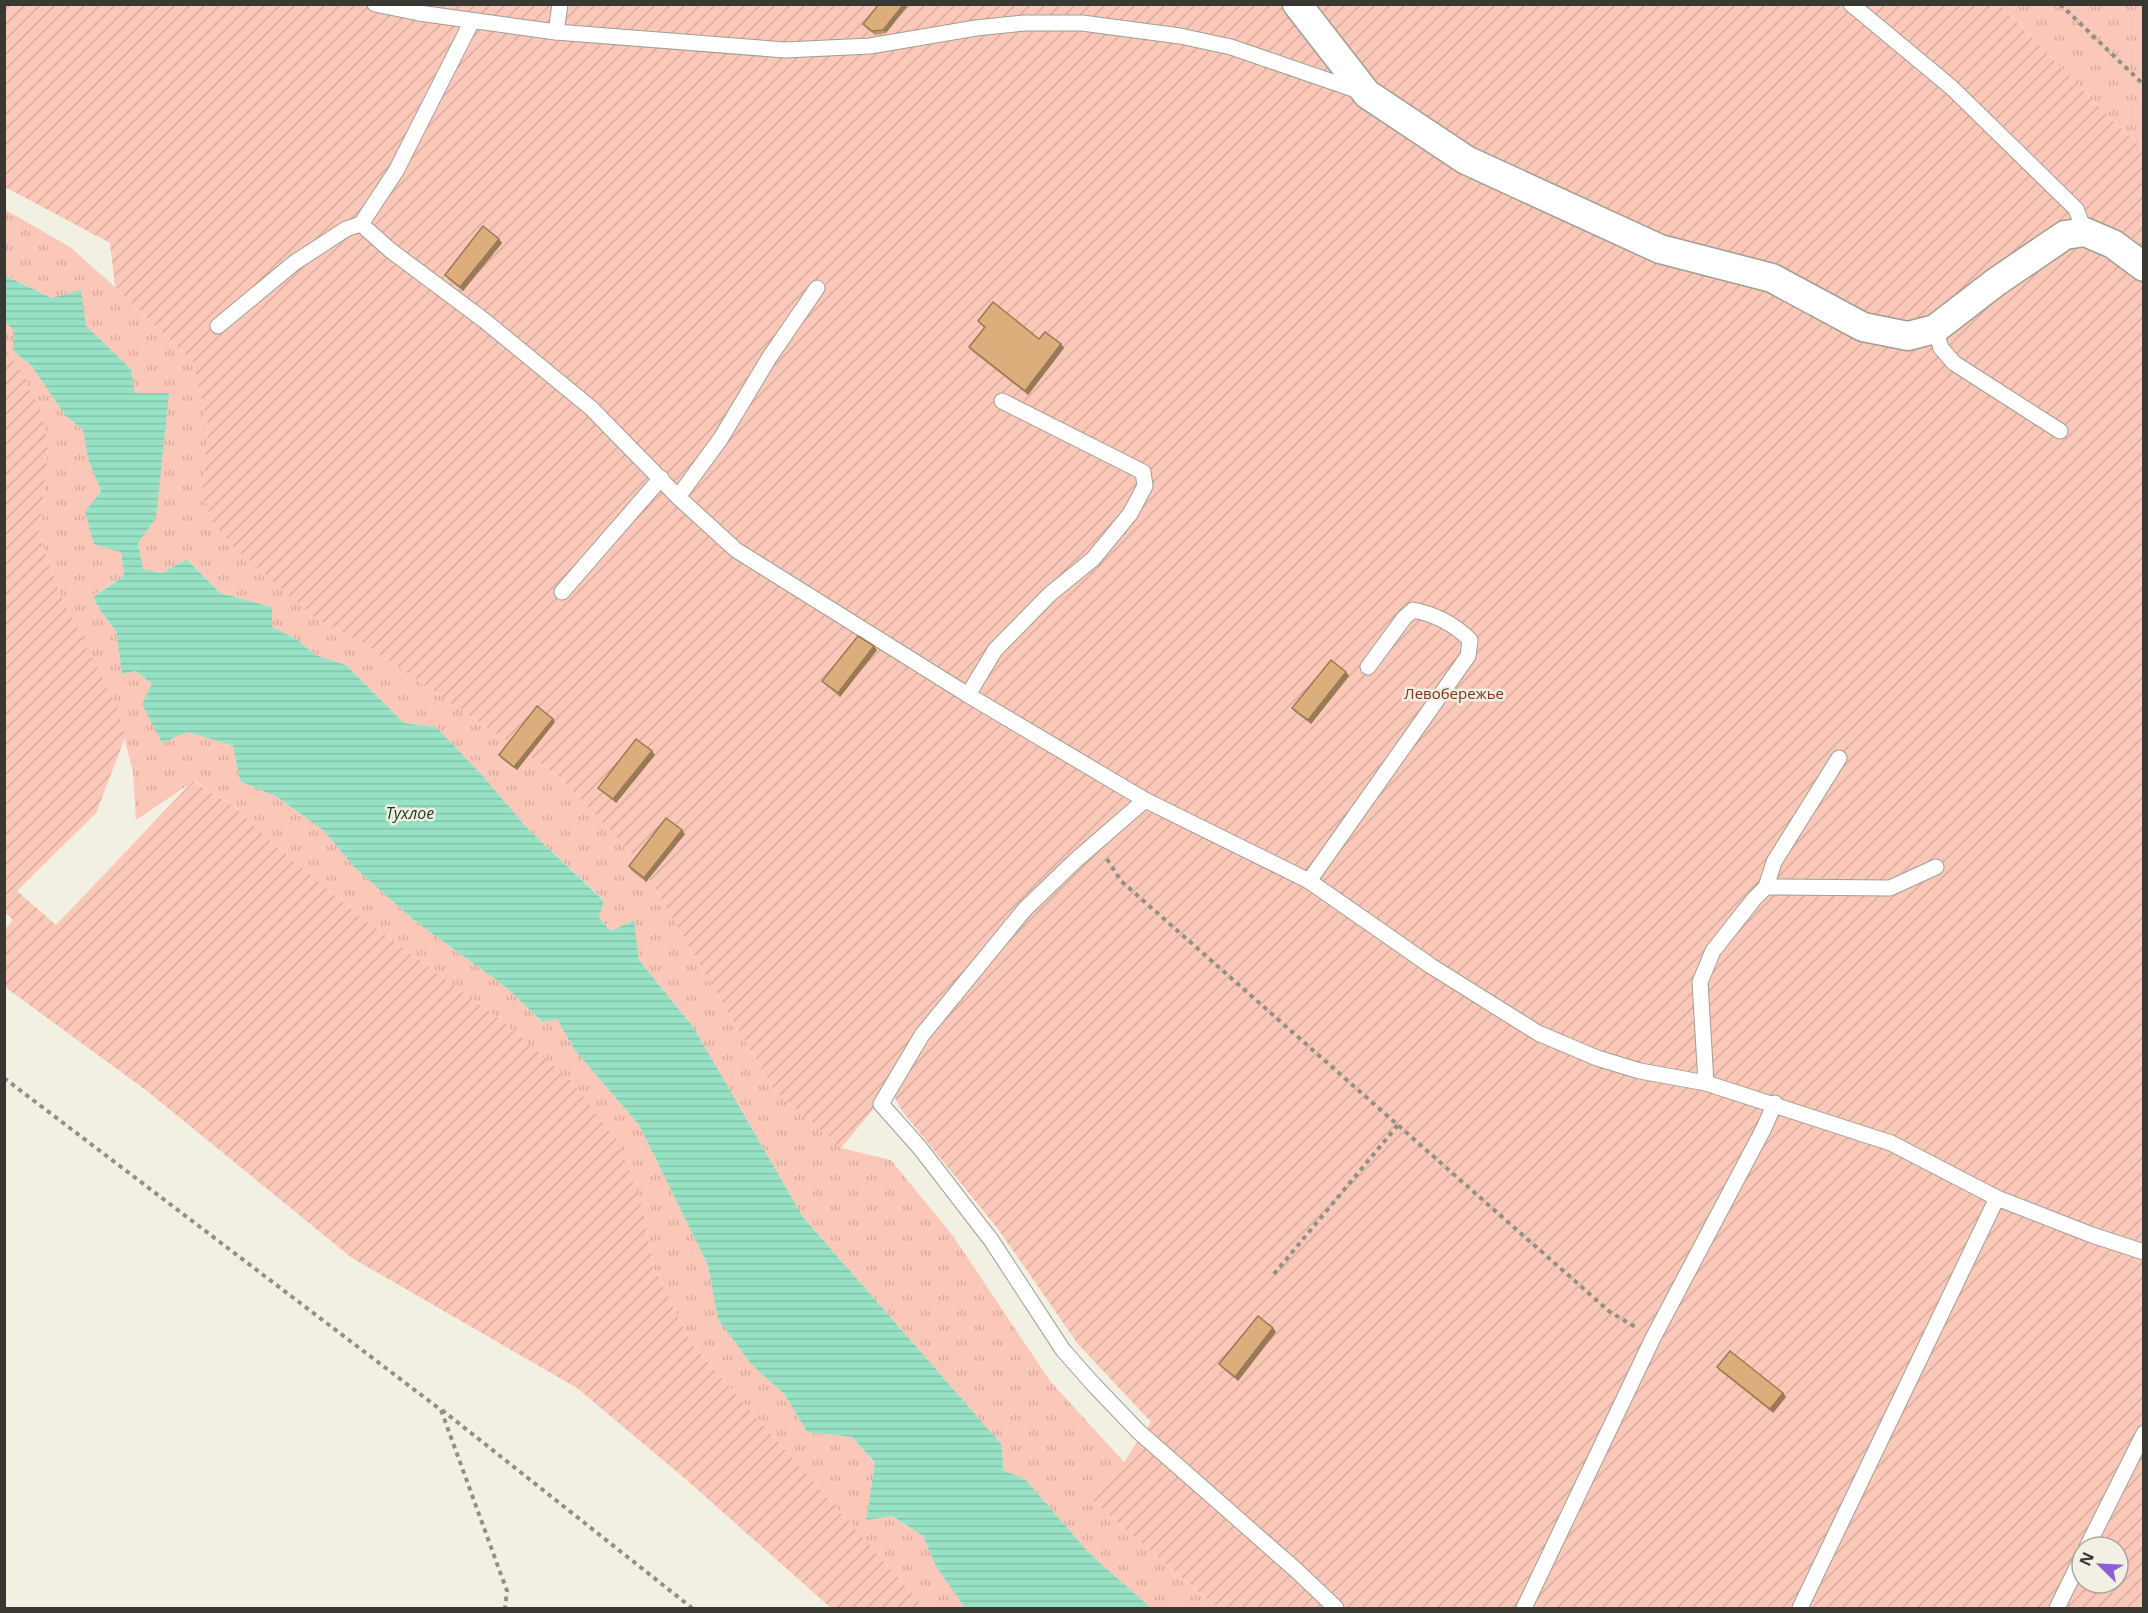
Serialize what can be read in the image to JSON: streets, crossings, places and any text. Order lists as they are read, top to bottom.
{
  "water": ["Тухлое"],
  "parks": ["Левобережье"],
  "north": "top left"
}
